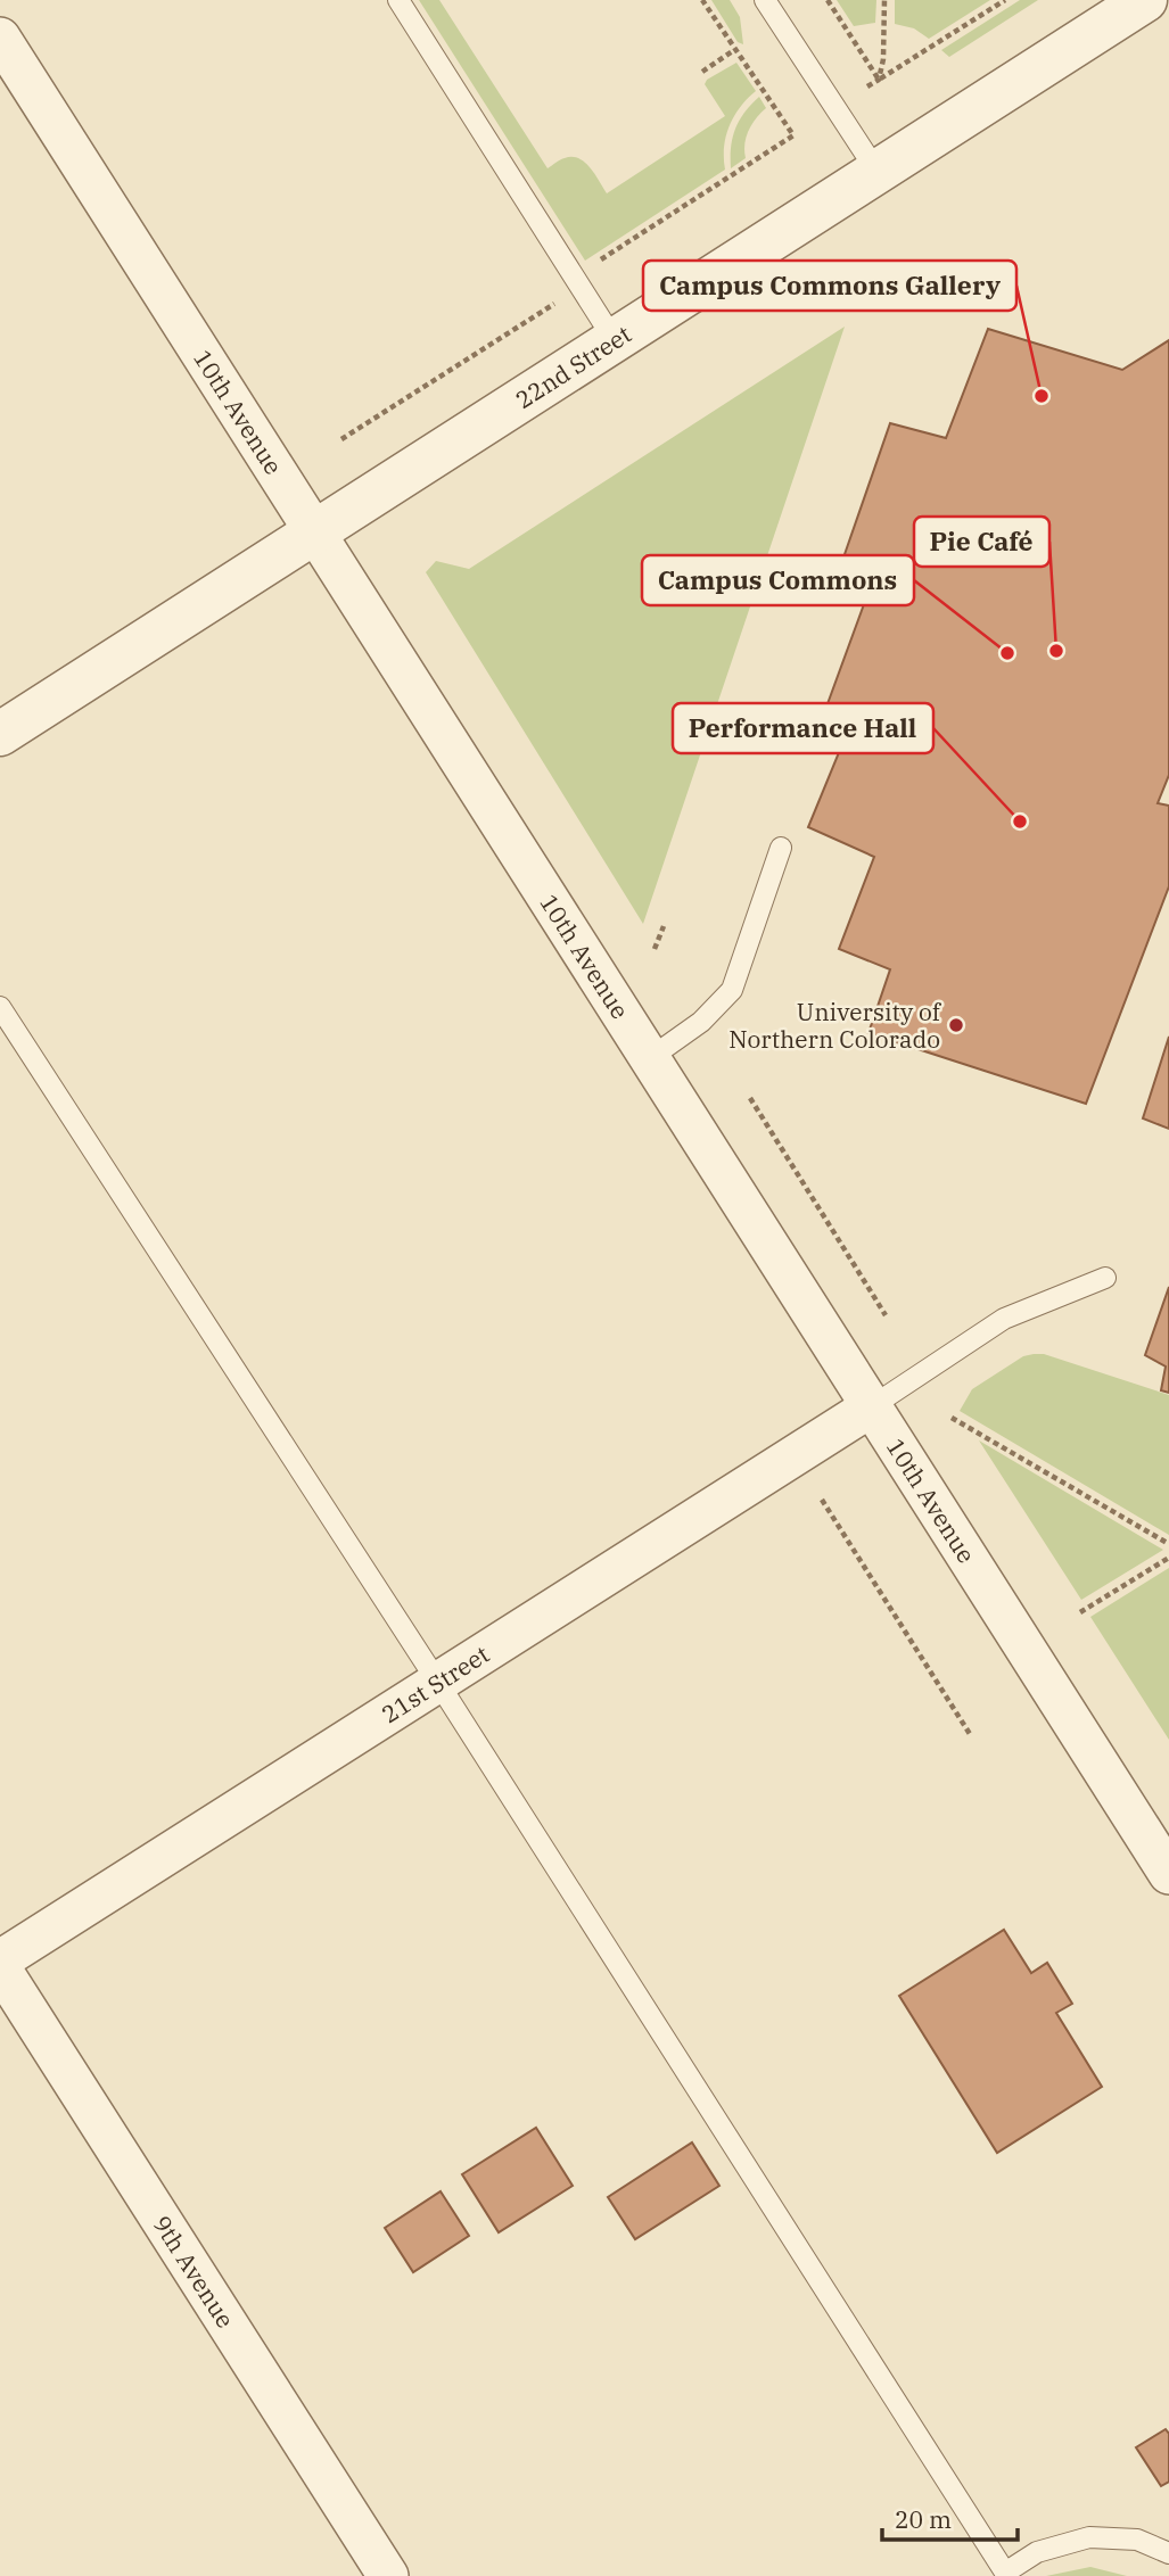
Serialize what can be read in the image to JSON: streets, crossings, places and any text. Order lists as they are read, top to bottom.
{
  "streets": {
    "street": [
      "22nd Street",
      "10th Avenue",
      "21st Street",
      "9th Avenue"
    ]
  },
  "crossings": [
    ["22nd Street", "10th Avenue"],
    ["10th Avenue", "21st Street"]
  ],
  "places": [
    "Campus Commons Gallery",
    "Pie Café",
    "Campus Commons",
    "Performance Hall",
    "University of Northern Colorado"
  ],
  "scale_bar": "20 m"
}
